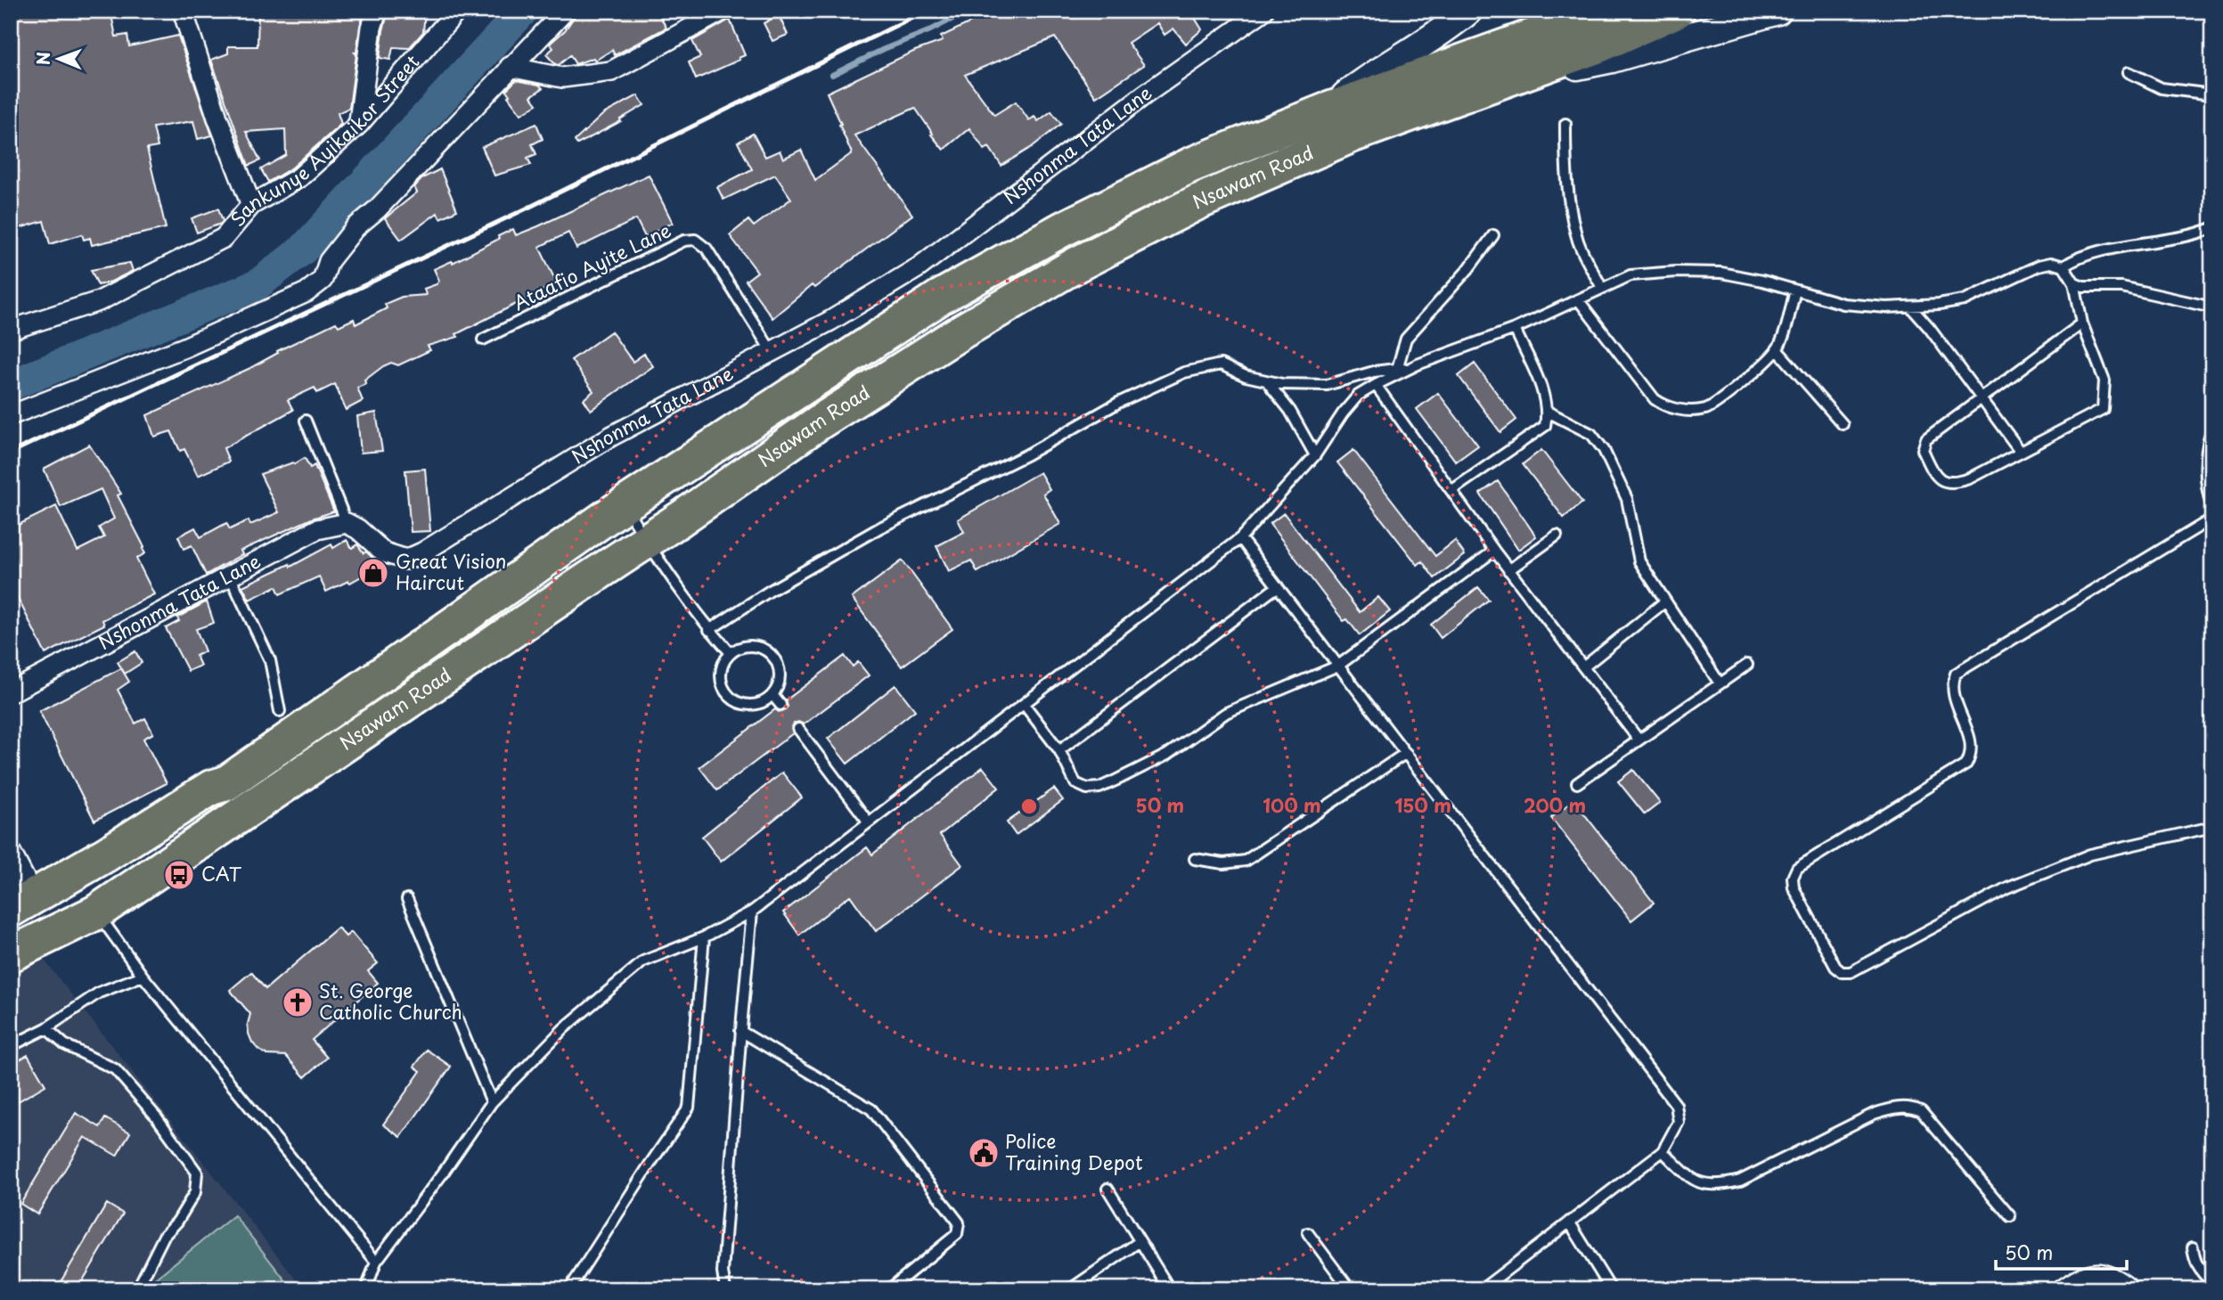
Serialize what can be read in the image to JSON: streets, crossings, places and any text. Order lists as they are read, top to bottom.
{
  "streets": {
    "highway": ["Nsawam Road"],
    "street": ["Sankunye Ayikaikor Street", "Nshonma Tata Lane"],
    "lane": ["Ataafio Ayite Lane"]
  },
  "crossings": [
    ["Nshonma Tata Lane", "Ataafio Ayite Lane"]
  ],
  "places": {
    "shop": ["Great Vision Haircut"],
    "bus stop": ["CAT"],
    "church": ["St. George Catholic Church"],
    "public building": ["Police Training Depot"]
  },
  "scale_bar": "50 m",
  "north": "left",
  "rings": [
    "50 m",
    "100 m",
    "150 m",
    "200 m"
  ]
}
